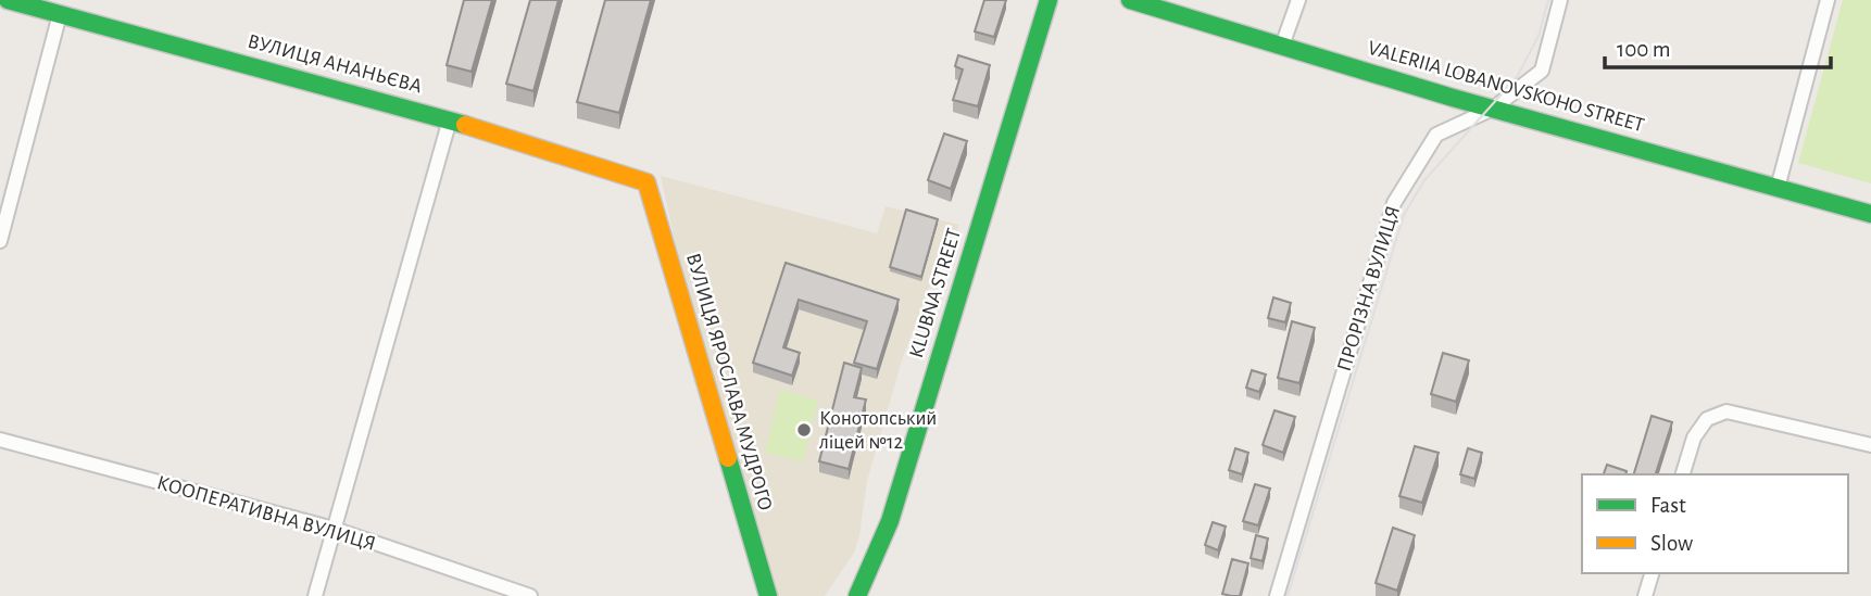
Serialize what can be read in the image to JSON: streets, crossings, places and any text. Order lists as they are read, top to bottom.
{
  "streets": {
    "street": [
      "ВУЛИЦЯ АНАНЬЄВА",
      "VALERIIA LOBANOVSKOHO STREET",
      "ПРОРІЗНА ВУЛИЦЯ",
      "KLUBNA STREET",
      "ВУЛИЦЯ ЯРОСЛАВА МУДРОГО",
      "КООПЕРАТИВНА ВУЛИЦЯ"
    ]
  },
  "crossings": [
    ["ВУЛИЦЯ АНАНЬЄВА", "ВУЛИЦЯ ЯРОСЛАВА МУДРОГО"],
    ["VALERIIA LOBANOVSKOHO STREET", "ПРОРІЗНА ВУЛИЦЯ"]
  ],
  "places": ["Конотопський ліцей №12"],
  "legend": ["Fast", "Slow"],
  "scale_bar": "100 m"
}
